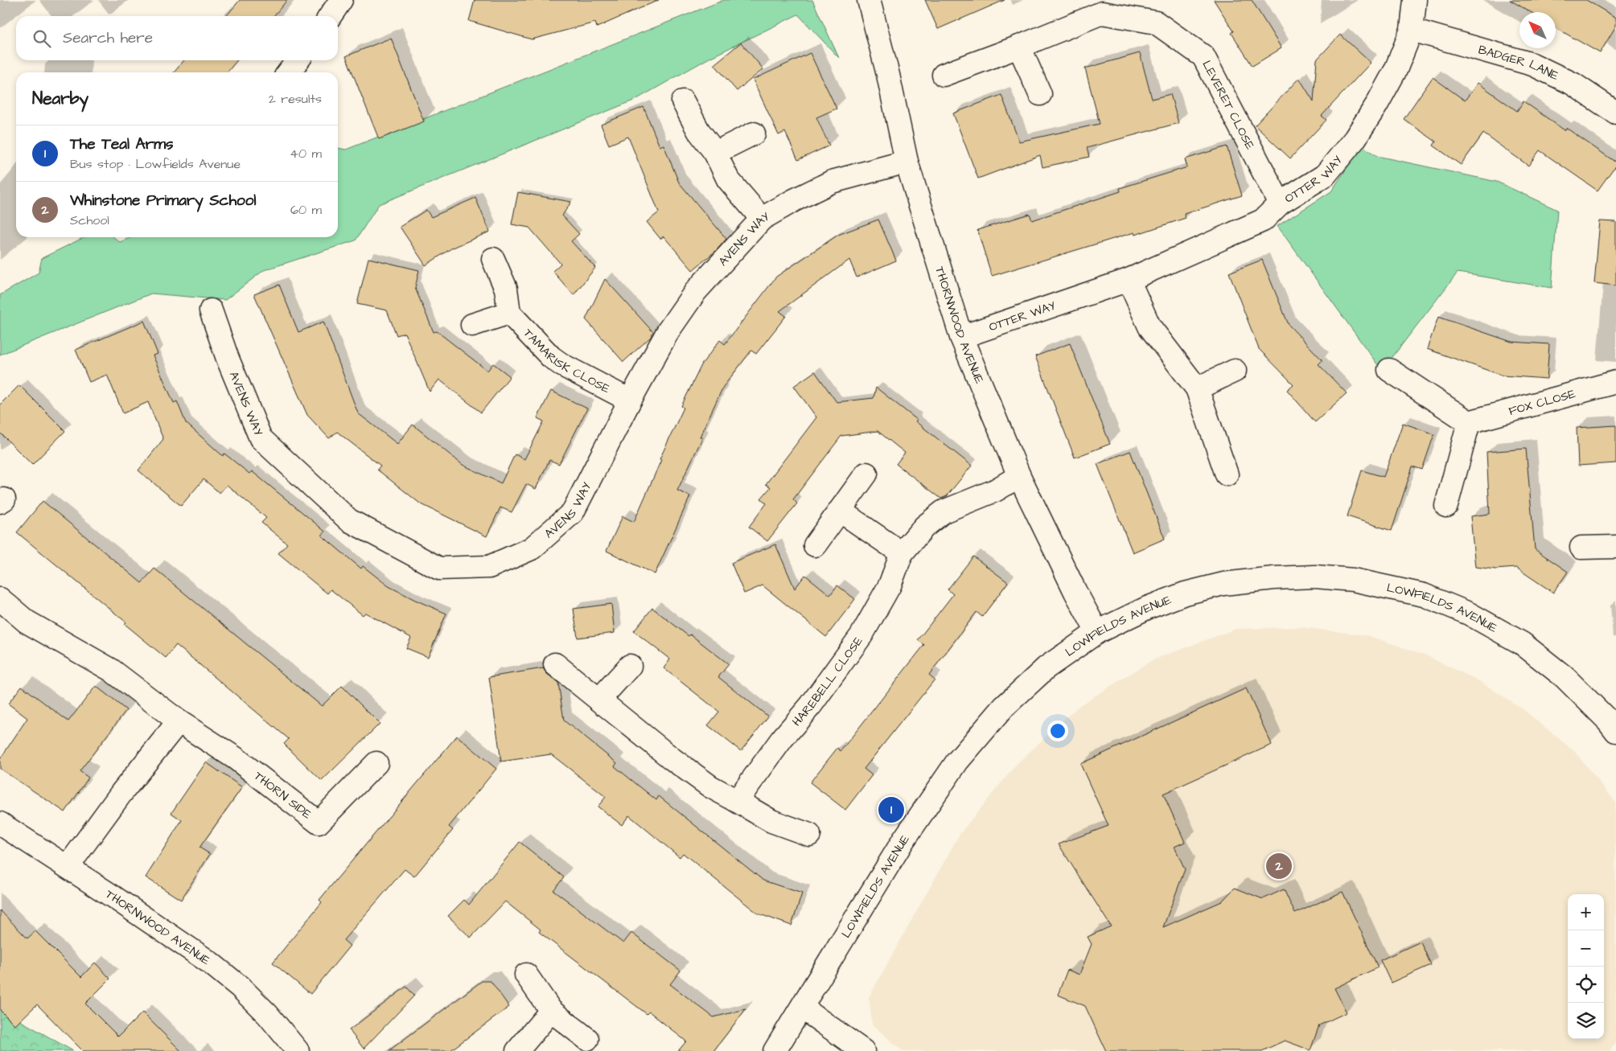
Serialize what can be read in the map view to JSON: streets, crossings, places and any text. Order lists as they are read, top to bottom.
{
  "streets": {
    "street": [
      "BADGER LANE",
      "LEVERET CLOSE",
      "OTTER WAY",
      "AVENS WAY",
      "THORNWOOD AVENUE",
      "TAMARISK CLOSE",
      "FOX CLOSE",
      "LOWFIELDS AVENUE",
      "HAREBELL CLOSE",
      "THORN SIDE"
    ]
  },
  "crossings": [
    ["BADGER LANE", "OTTER WAY"],
    ["LEVERET CLOSE", "OTTER WAY"],
    ["OTTER WAY", "THORNWOOD AVENUE"],
    ["AVENS WAY", "THORNWOOD AVENUE"],
    ["AVENS WAY", "TAMARISK CLOSE"],
    ["THORNWOOD AVENUE", "LOWFIELDS AVENUE"],
    ["THORNWOOD AVENUE", "HAREBELL CLOSE"]
  ],
  "north": "top left",
  "page": {
    "search": "Search here",
    "heading": ["Nearby", "2 results"],
    "list": [
      {
        "mark": "1",
        "name": "The Teal Arms",
        "note": "Bus stop · Lowfields Avenue",
        "value": "40 m"
      },
      {
        "mark": "2",
        "name": "Whinstone Primary School",
        "note": "School",
        "value": "60 m"
      }
    ],
    "pins": ["1", "2"],
    "map_buttons": ["+", "−"]
  }
}
